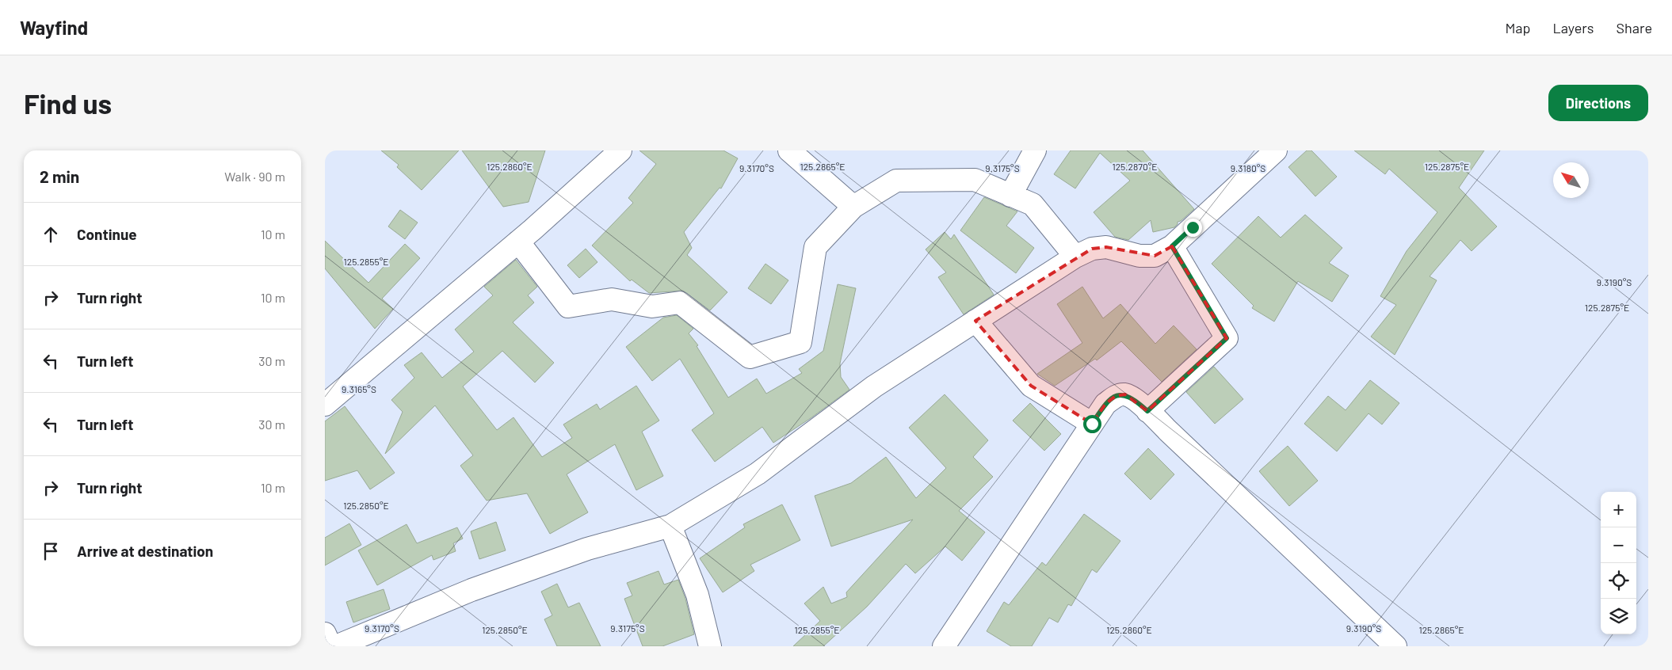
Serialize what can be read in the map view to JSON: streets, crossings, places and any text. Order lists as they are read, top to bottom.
{
  "north": "top left",
  "page": {
    "header": "Wayfind",
    "nav": ["Map", "Layers", "Share"],
    "buttons": "Directions",
    "title": "Find us",
    "heading": ["2 min", "Walk · 90 m"],
    "list": [
      ["Continue", "10 m"],
      ["Turn right", "10 m"],
      ["Turn left", "30 m"],
      ["Turn left", "30 m"],
      ["Turn right", "10 m"],
      "Arrive at destination"
    ],
    "map_buttons": ["+", "−"]
  },
  "coordinates": [
    "125.2860°E",
    "125.2865°E",
    "125.2870°E",
    "125.2875°E",
    "9.3170°S",
    "9.3175°S",
    "9.3180°S",
    "125.2855°E",
    "9.3190°S",
    "9.3165°S",
    "125.2850°E"
  ]
}
